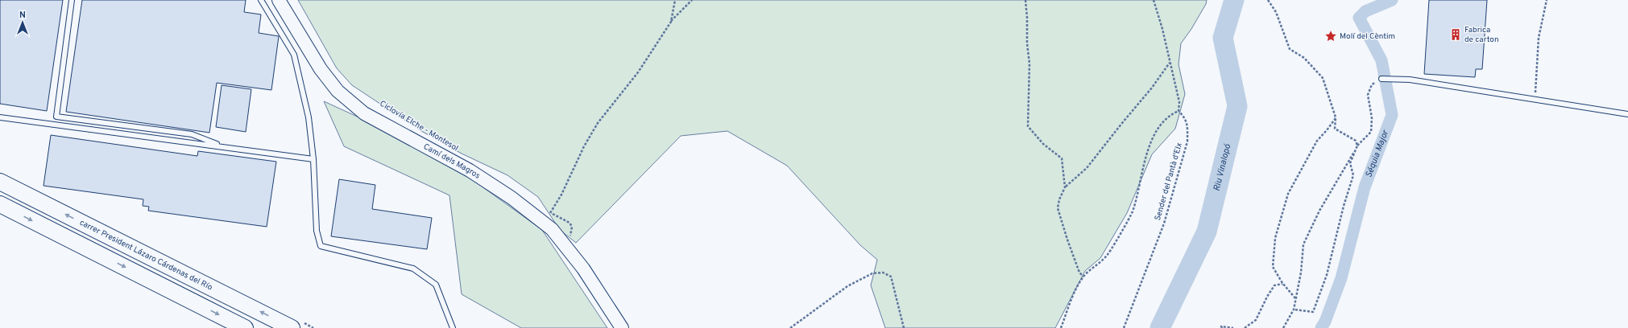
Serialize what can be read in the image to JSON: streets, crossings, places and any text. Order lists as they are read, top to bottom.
{
  "streets": {
    "main road": ["carrer President Lázaro Cárdenas del Río"],
    "street": ["Camí dels Magros"],
    "path": ["Sender del Pantà d'Elx"]
  },
  "water": ["Séquia Major", "Riu Vinalopó"],
  "places": {
    "building": ["Fabrica de carton"],
    "place": ["Molí del Cèntim"]
  },
  "north": "top"
}
